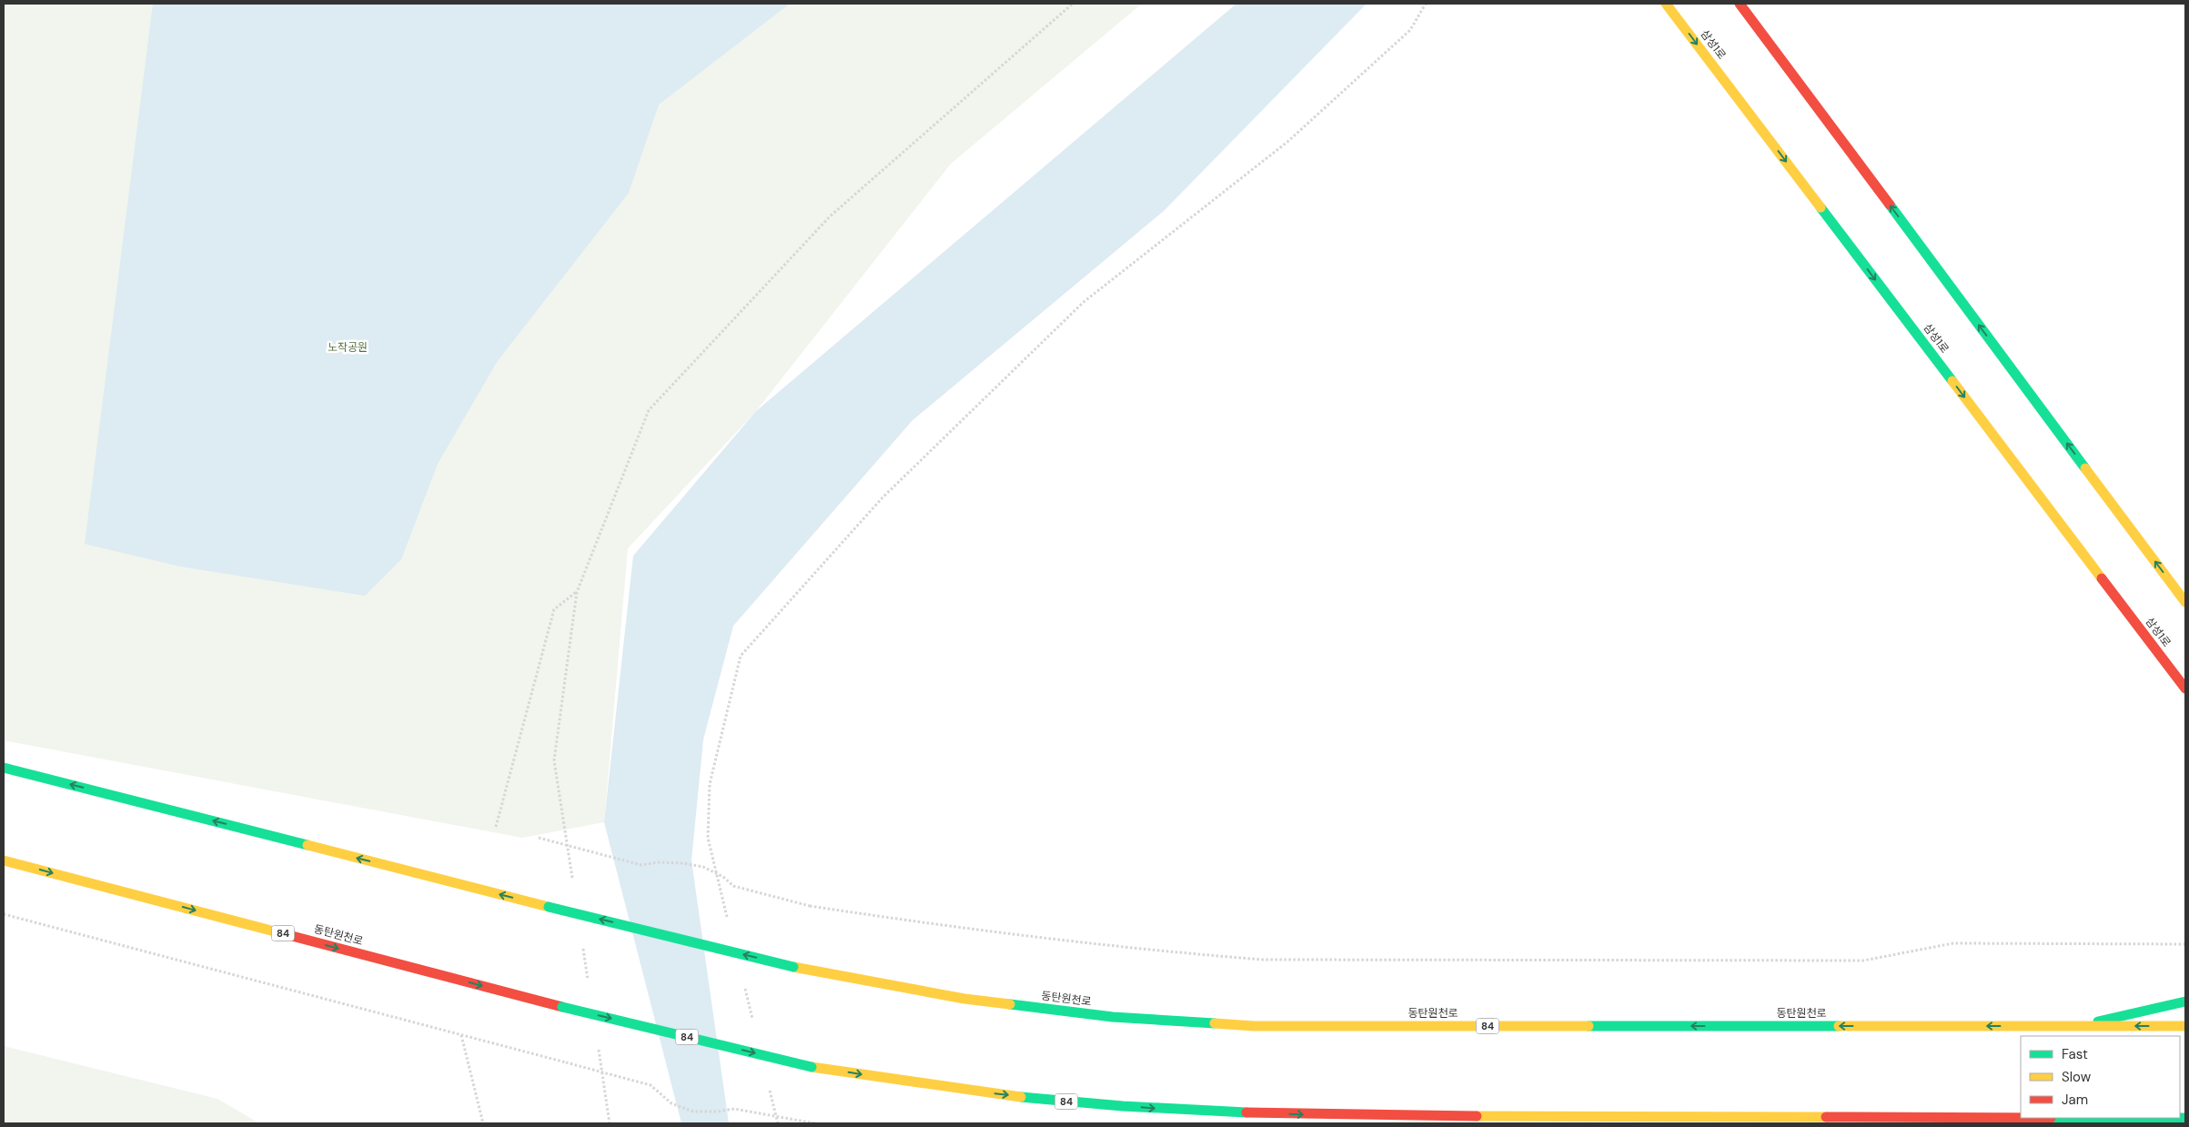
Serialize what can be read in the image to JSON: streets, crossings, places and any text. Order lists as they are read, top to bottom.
{
  "streets": {
    "main road": ["삼성1로", "84", "동탄원천로"]
  },
  "parks": ["노작공원"],
  "legend": ["Fast", "Slow", "Jam"]
}
